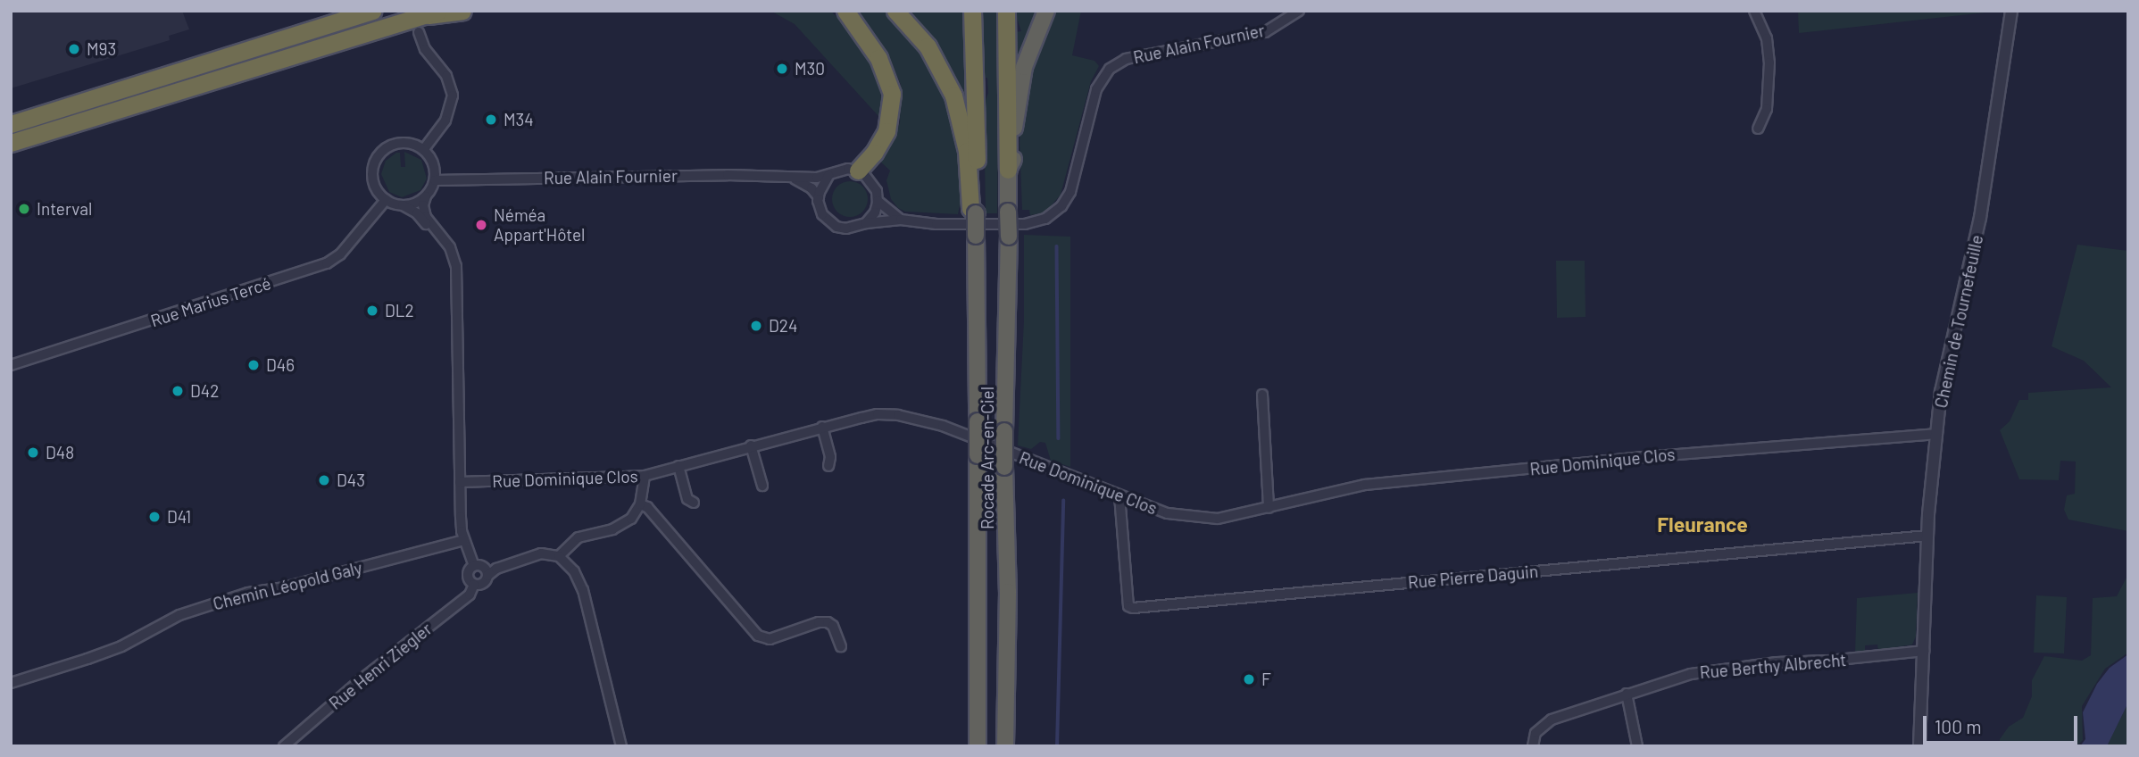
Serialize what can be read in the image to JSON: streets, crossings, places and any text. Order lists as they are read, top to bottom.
{
  "streets": {
    "highway": ["Rocade Arc-en-Ciel"],
    "street": [
      "Rue Alain Fournier",
      "Rue Marius Tercé",
      "Chemin de Tournefeuille",
      "Rue Dominique Clos",
      "Rue Pierre Daguin",
      "Chemin Léopold Galy",
      "Rue Henri Ziegler",
      "Rue Berthy Albrecht"
    ]
  },
  "crossings": [
    ["Rue Alain Fournier", "Rue Marius Tercé"],
    ["Chemin de Tournefeuille", "Rue Dominique Clos"],
    ["Chemin de Tournefeuille", "Rue Pierre Daguin"],
    ["Chemin de Tournefeuille", "Rue Berthy Albrecht"],
    ["Rue Dominique Clos", "Rue Pierre Daguin"]
  ],
  "districts": ["Fleurance"],
  "places": [
    "M93",
    "M30",
    "M34",
    "Interval",
    "Néméa Appart'Hôtel",
    "DL2",
    "D24",
    "D46",
    "D42",
    "D48",
    "D43",
    "D41",
    "F"
  ],
  "scale_bar": "100 m"
}
